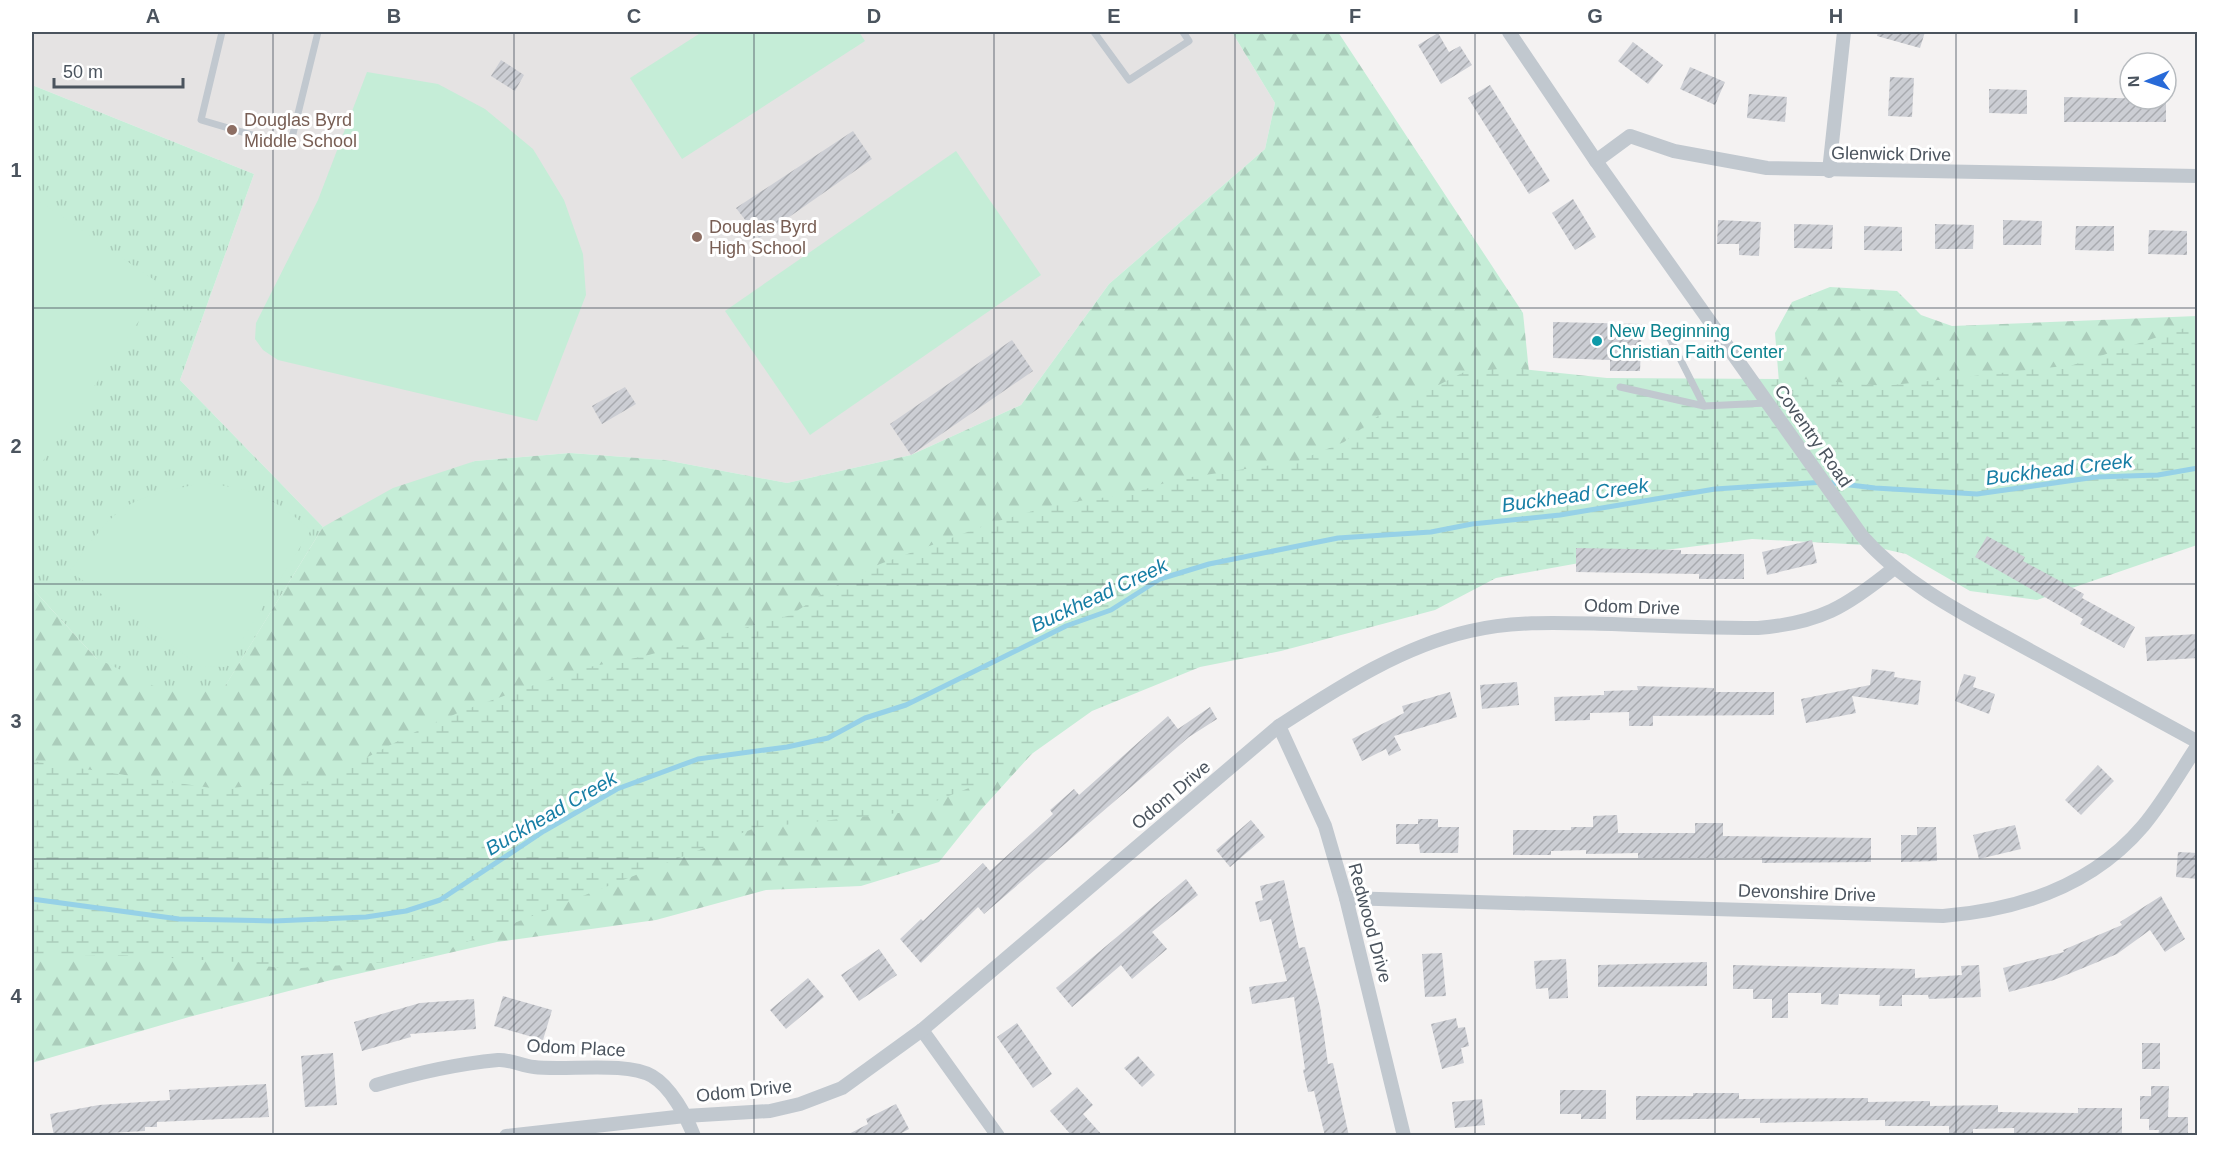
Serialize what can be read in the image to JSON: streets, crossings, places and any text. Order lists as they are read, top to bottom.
{
  "streets": {
    "street": [
      "Glenwick Drive",
      "Coventry Road",
      "Odom Drive",
      "Devonshire Drive",
      "Redwood Drive",
      "Odom Place"
    ]
  },
  "crossings": [
    ["Glenwick Drive", "Coventry Road"],
    ["Coventry Road", "Odom Drive"],
    ["Coventry Road", "Devonshire Drive"],
    ["Odom Drive", "Redwood Drive"],
    ["Odom Drive", "Odom Place"],
    ["Devonshire Drive", "Redwood Drive"]
  ],
  "water": ["Buckhead Creek"],
  "places": ["Douglas Byrd Middle School", "Douglas Byrd High School", "New Beginning Christian Faith Center"],
  "scale_bar": "50 m",
  "north": "left",
  "grid": {
    "columns": [
      "A",
      "B",
      "C",
      "D",
      "E",
      "F",
      "G",
      "H",
      "I"
    ],
    "rows": [
      "1",
      "2",
      "3",
      "4"
    ]
  }
}
